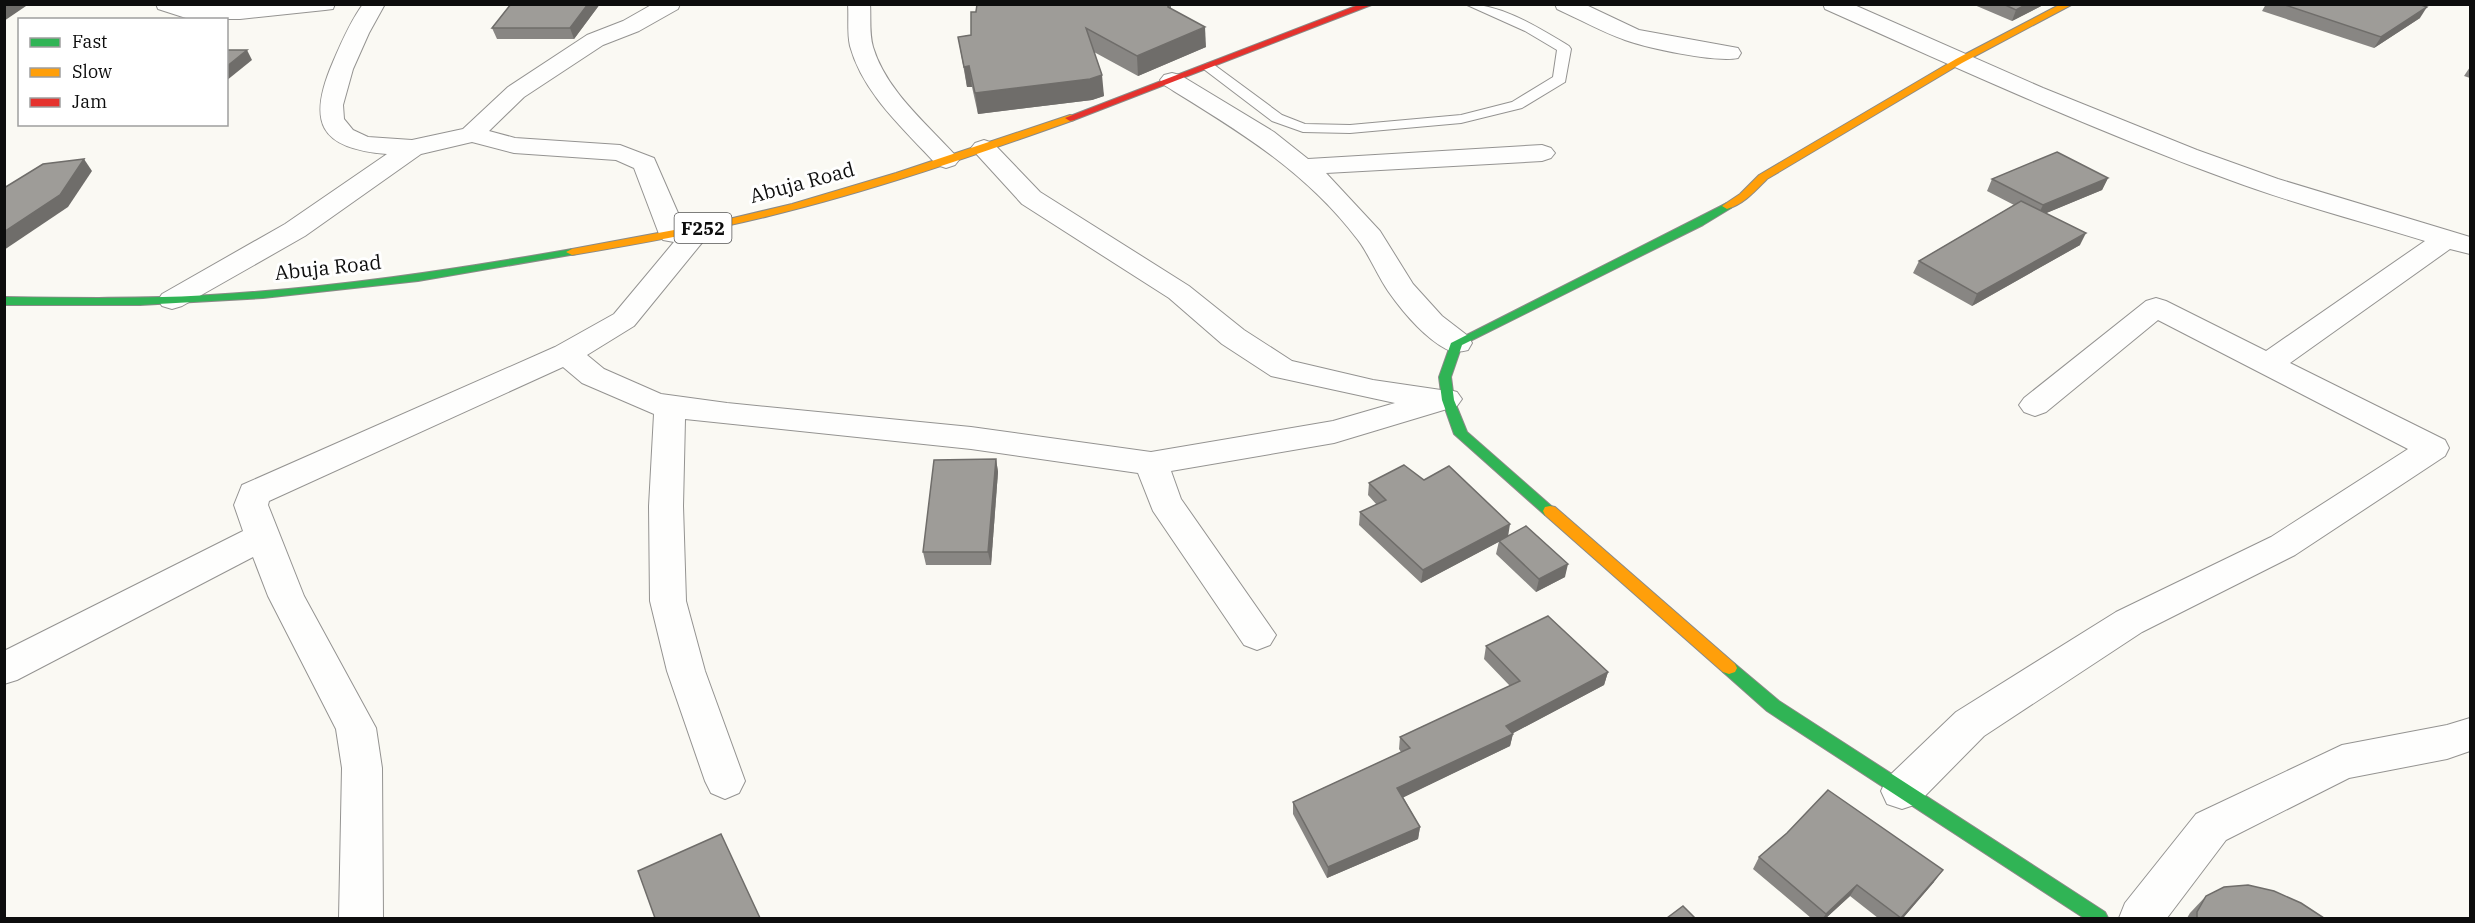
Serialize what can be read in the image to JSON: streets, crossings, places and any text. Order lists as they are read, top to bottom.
{
  "streets": {
    "street": ["Abuja Road", "F252"]
  },
  "legend": ["Fast", "Slow", "Jam"]
}
